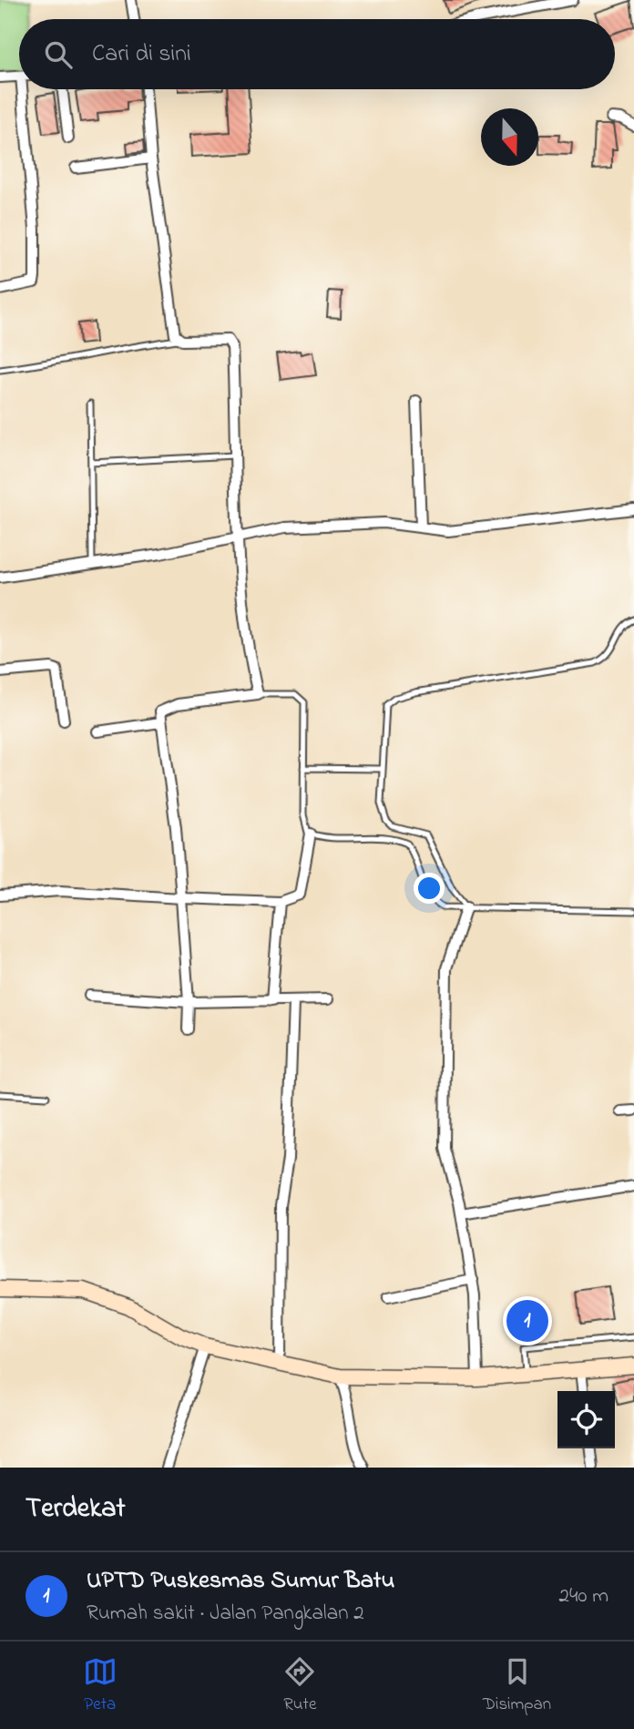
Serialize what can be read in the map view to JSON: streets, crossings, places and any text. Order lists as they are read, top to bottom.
{
  "north": "bottom",
  "page": {
    "search": "Cari di sini",
    "pins": "1",
    "heading": "Terdekat",
    "list": [
      {
        "mark": "1",
        "name": "UPTD Puskesmas Sumur Batu",
        "note": "Rumah sakit · Jalan Pangkalan 2",
        "value": "240 m"
      }
    ],
    "nav": ["Peta", "Rute", "Disimpan"]
  }
}
